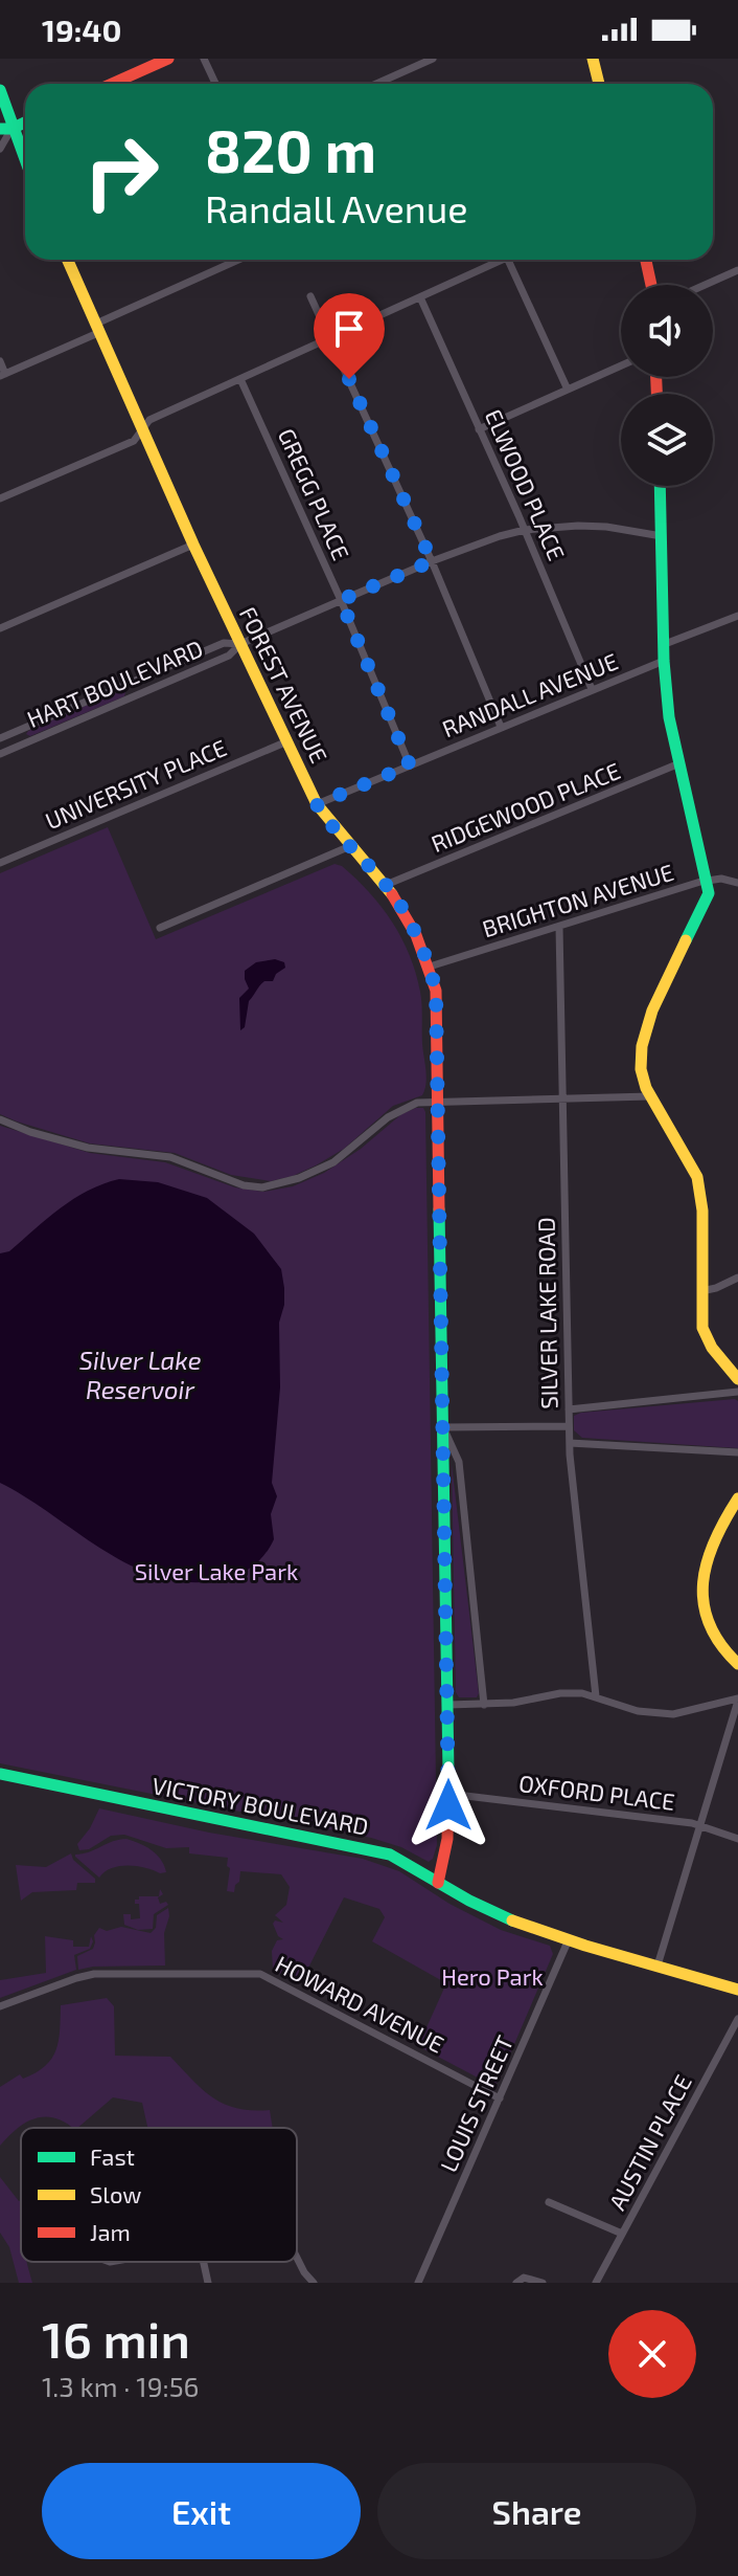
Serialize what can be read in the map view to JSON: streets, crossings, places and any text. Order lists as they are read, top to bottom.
{
  "streets": {
    "main road": ["FOREST AVENUE", "VICTORY BOULEVARD"],
    "street": [
      "ELWOOD PLACE",
      "GREGG PLACE",
      "HART BOULEVARD",
      "RANDALL AVENUE",
      "UNIVERSITY PLACE",
      "RIDGEWOOD PLACE",
      "BRIGHTON AVENUE",
      "SILVER LAKE ROAD",
      "OXFORD PLACE",
      "HOWARD AVENUE",
      "LOUIS STREET",
      "AUSTIN PLACE"
    ]
  },
  "crossings": [
    ["ELWOOD PLACE", "HART BOULEVARD"],
    ["ELWOOD PLACE", "RANDALL AVENUE"],
    ["GREGG PLACE", "HART BOULEVARD"],
    ["GREGG PLACE", "RANDALL AVENUE"],
    ["HART BOULEVARD", "FOREST AVENUE"],
    ["FOREST AVENUE", "RANDALL AVENUE"],
    ["FOREST AVENUE", "UNIVERSITY PLACE"],
    ["FOREST AVENUE", "RIDGEWOOD PLACE"],
    ["FOREST AVENUE", "BRIGHTON AVENUE"],
    ["FOREST AVENUE", "OXFORD PLACE"],
    ["FOREST AVENUE", "VICTORY BOULEVARD"],
    ["BRIGHTON AVENUE", "SILVER LAKE ROAD"],
    ["VICTORY BOULEVARD", "LOUIS STREET"],
    ["HOWARD AVENUE", "LOUIS STREET"]
  ],
  "water": ["Silver Lake Reservoir"],
  "parks": ["Silver Lake Park", "Hero Park"],
  "legend": ["Fast", "Slow", "Jam"],
  "page": {
    "status": "19:40",
    "turn": ["820 m", "Randall Avenue"],
    "heading": ["16 min", "1.3 km · 19:56"],
    "buttons": ["Exit", "Share"]
  }
}
